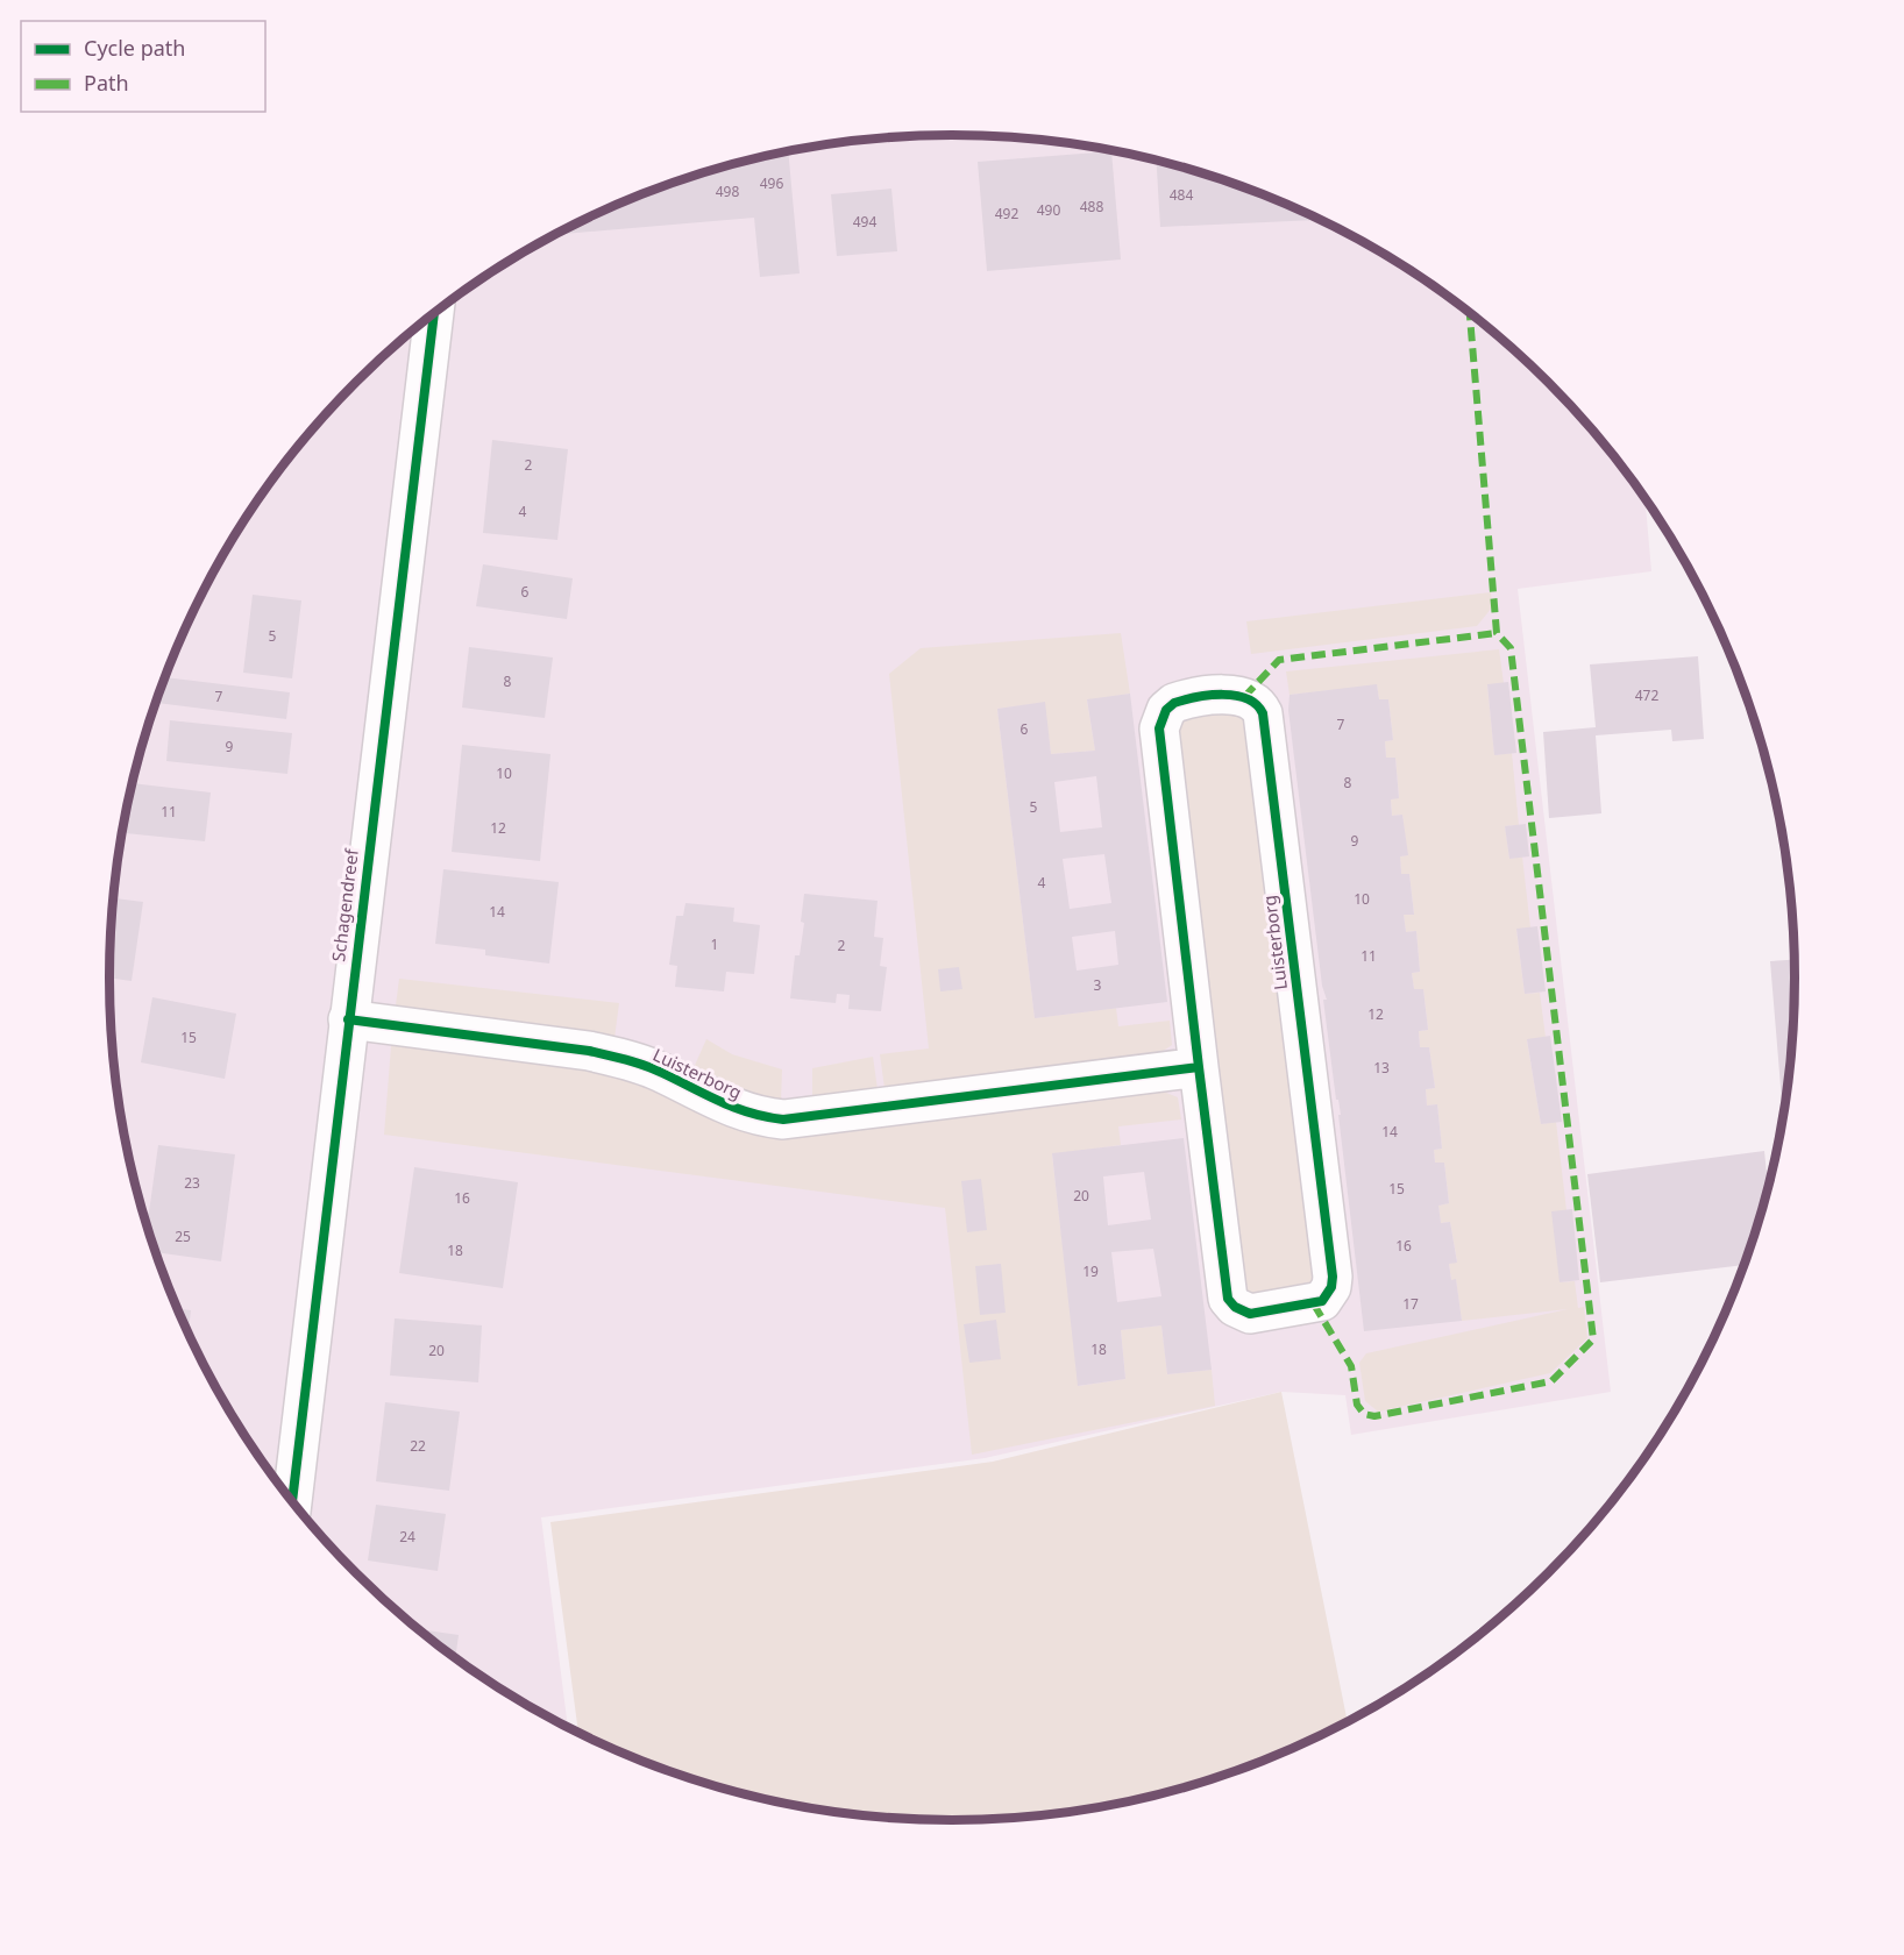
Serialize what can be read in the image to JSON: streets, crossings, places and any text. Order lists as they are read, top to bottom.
{
  "streets": {
    "street": ["Schagendreef", "Luisterborg"]
  },
  "crossings": [
    ["Schagendreef", "Luisterborg"]
  ],
  "house_numbers": [
    "496",
    "498",
    "484",
    "488",
    "490",
    "492",
    "494",
    "2",
    "4",
    "6",
    "5",
    "8",
    "472",
    "7",
    "7",
    "6",
    "9",
    "10",
    "8",
    "5",
    "11",
    "12",
    "9",
    "4",
    "10",
    "14",
    "1",
    "2",
    "11",
    "3",
    "12",
    "15",
    "13",
    "14",
    "23",
    "15",
    "20",
    "16",
    "25",
    "16",
    "18",
    "19",
    "17",
    "18",
    "20",
    "22",
    "24"
  ],
  "legend": ["Cycle path", "Path"]
}
